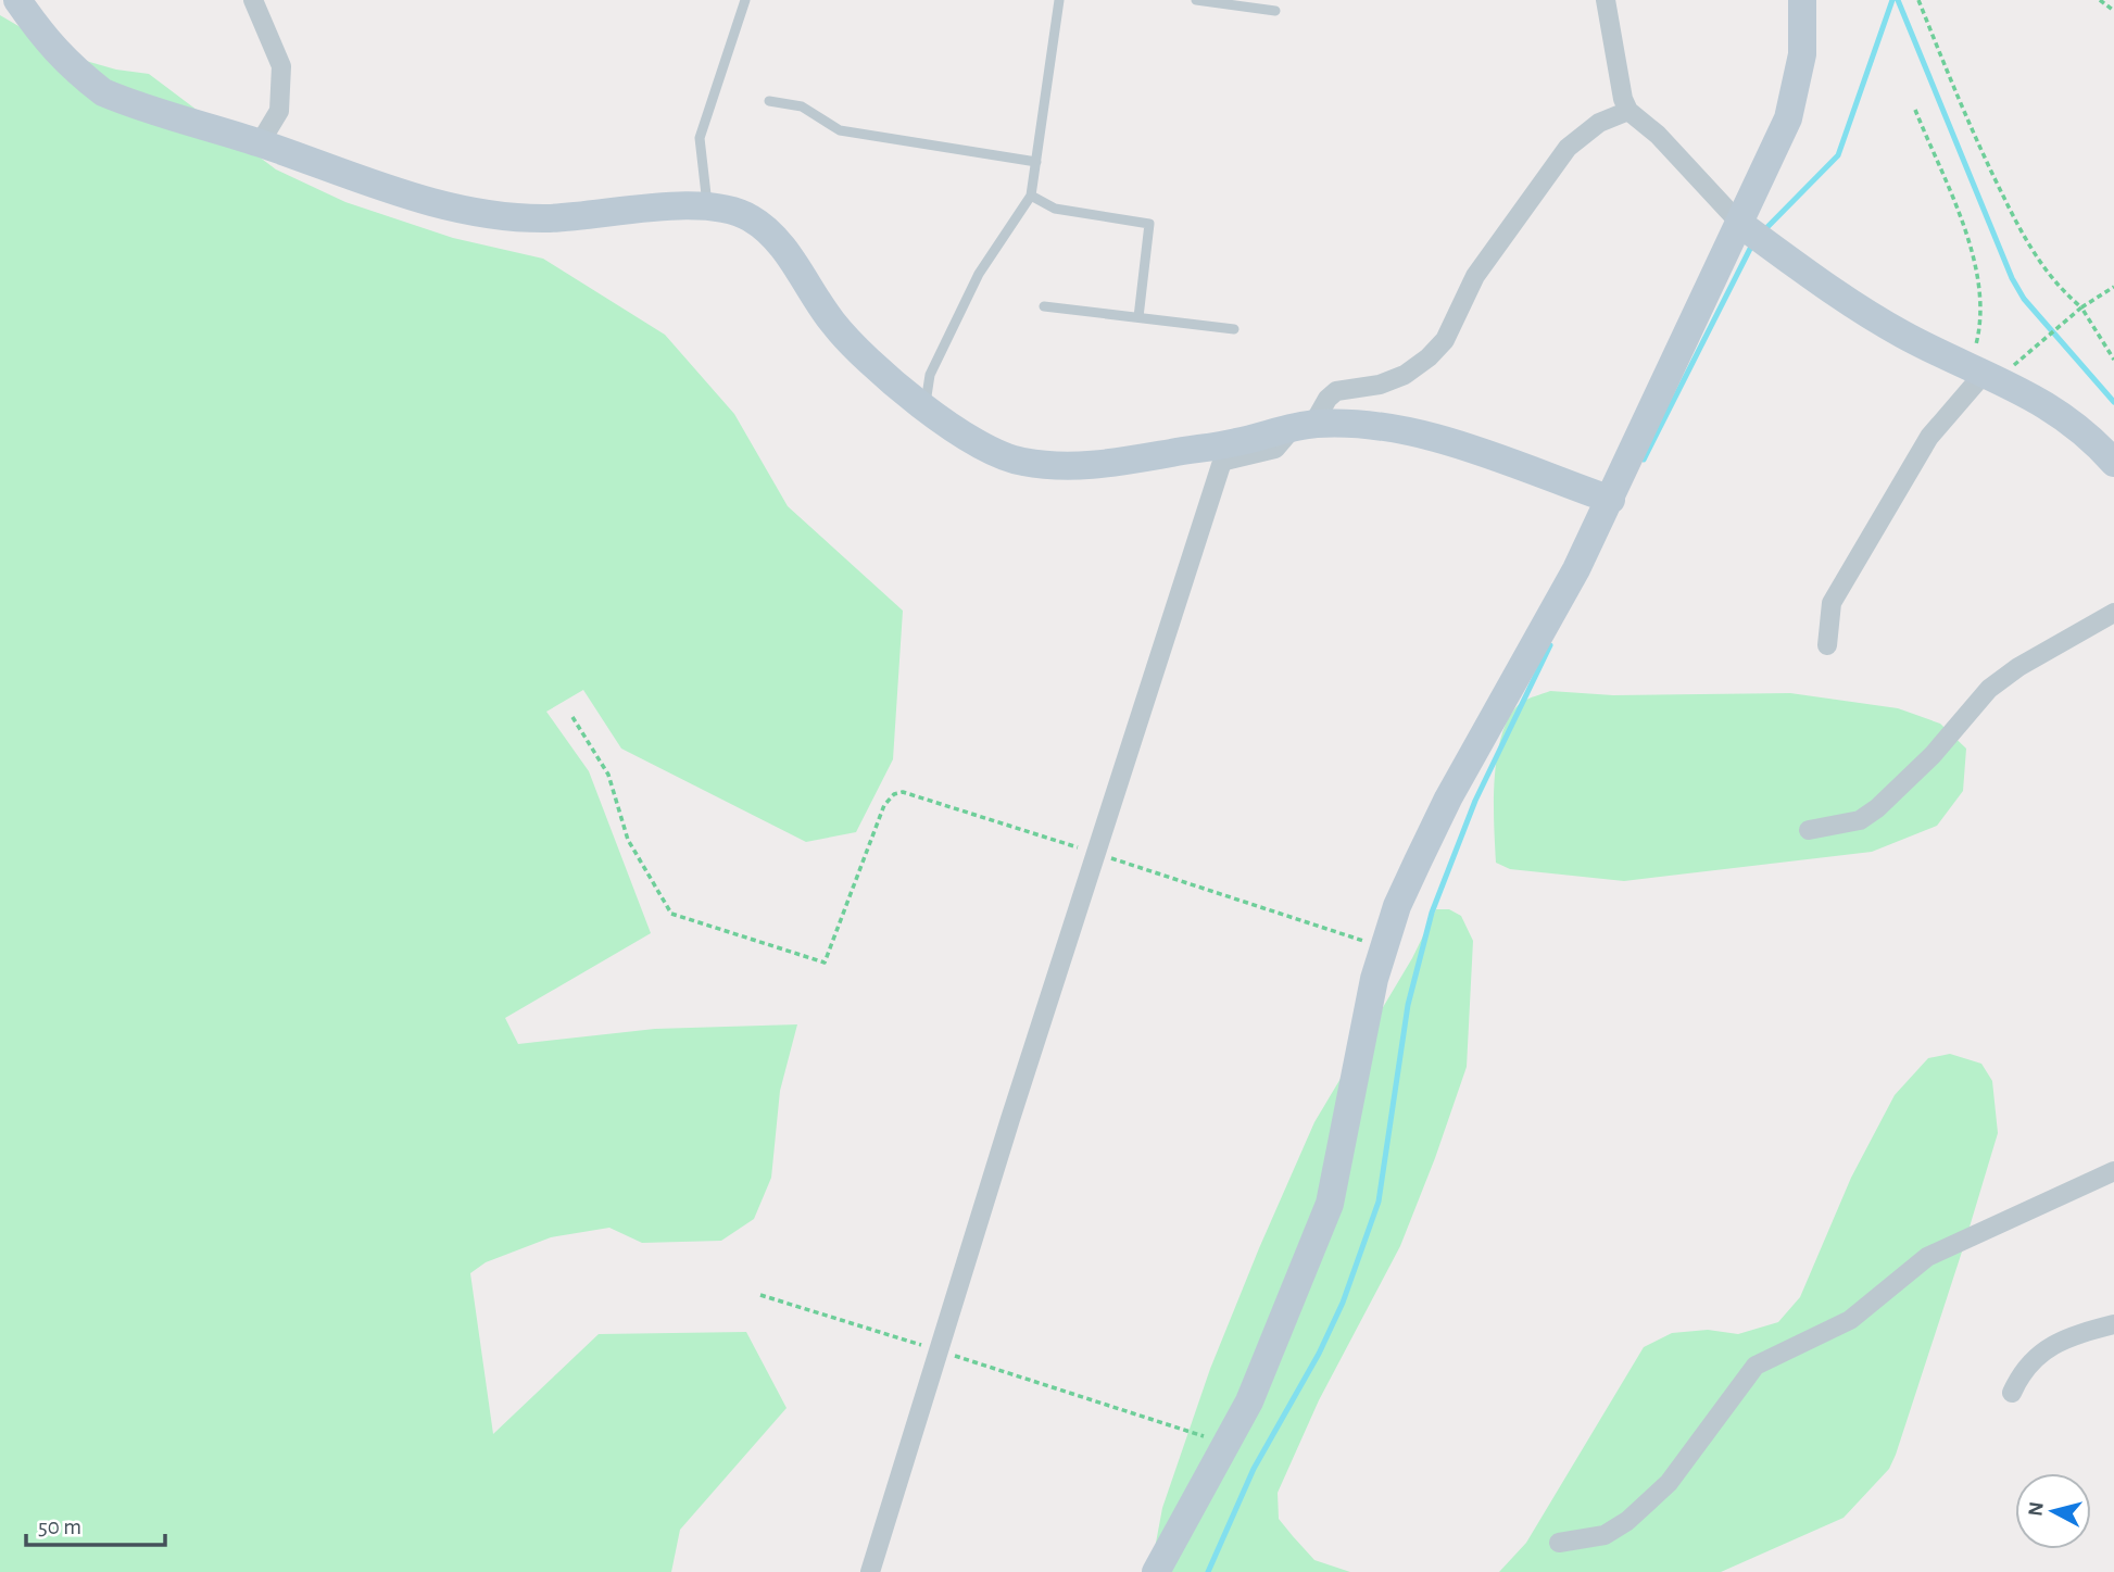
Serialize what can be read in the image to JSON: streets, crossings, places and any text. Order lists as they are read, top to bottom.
{
  "scale_bar": "50 m",
  "north": "left"
}
